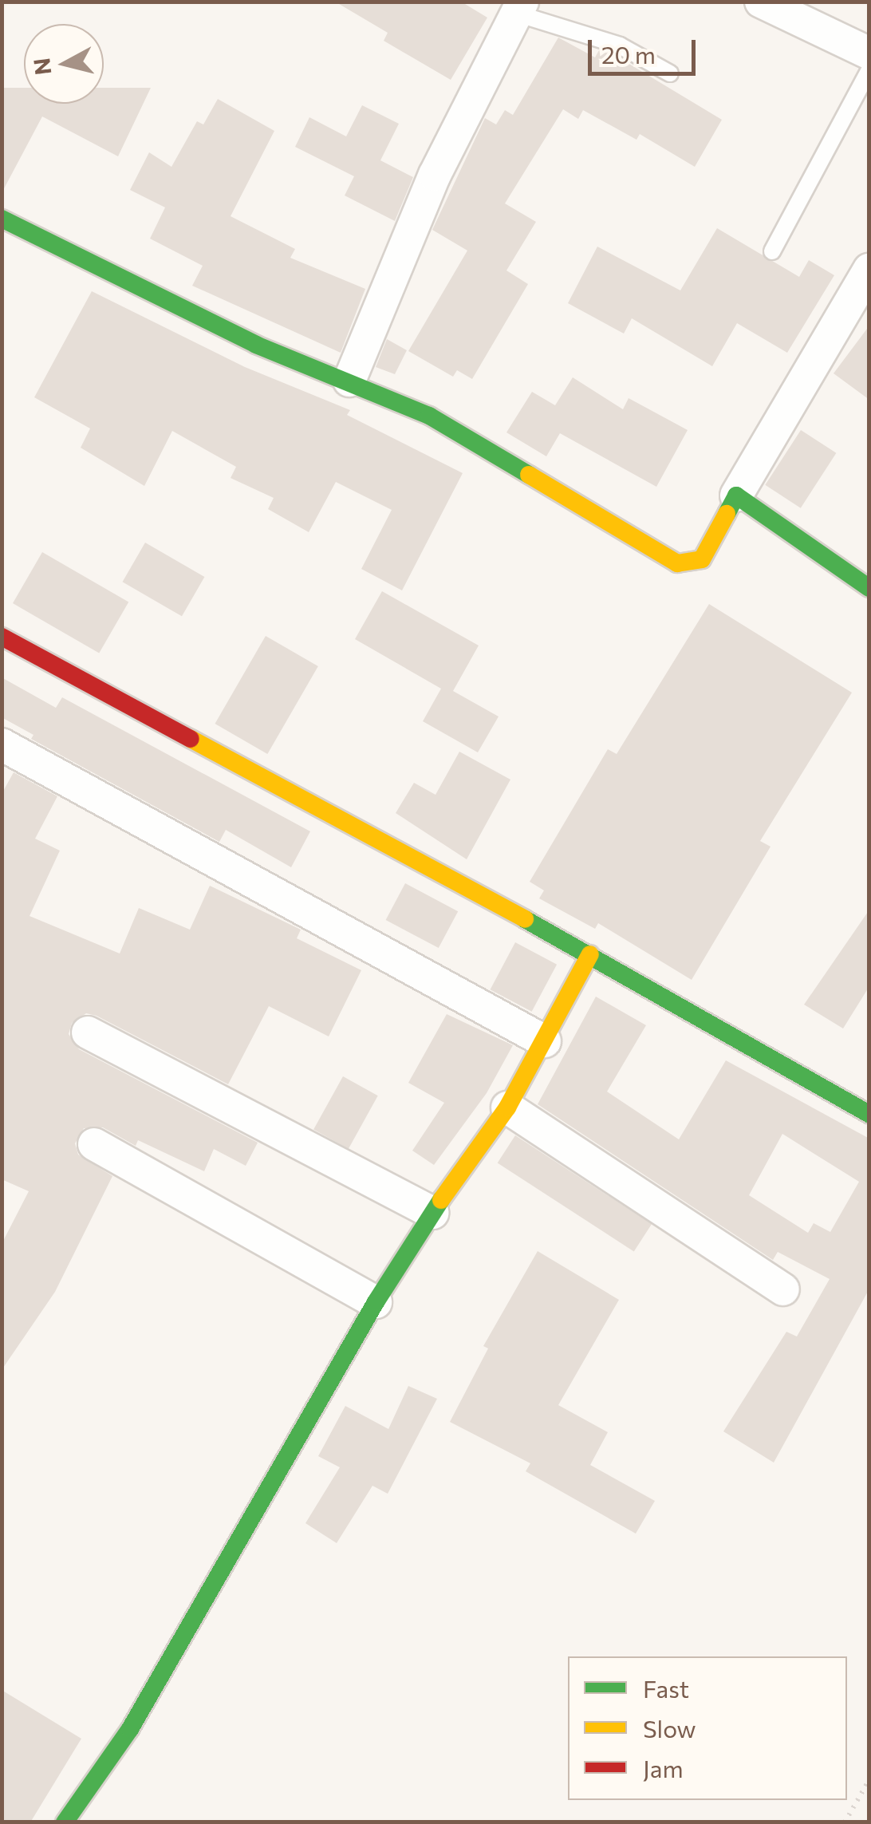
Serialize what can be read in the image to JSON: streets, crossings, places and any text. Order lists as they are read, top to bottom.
{
  "legend": ["Fast", "Slow", "Jam"],
  "scale_bar": "20 m",
  "north": "left"
}
